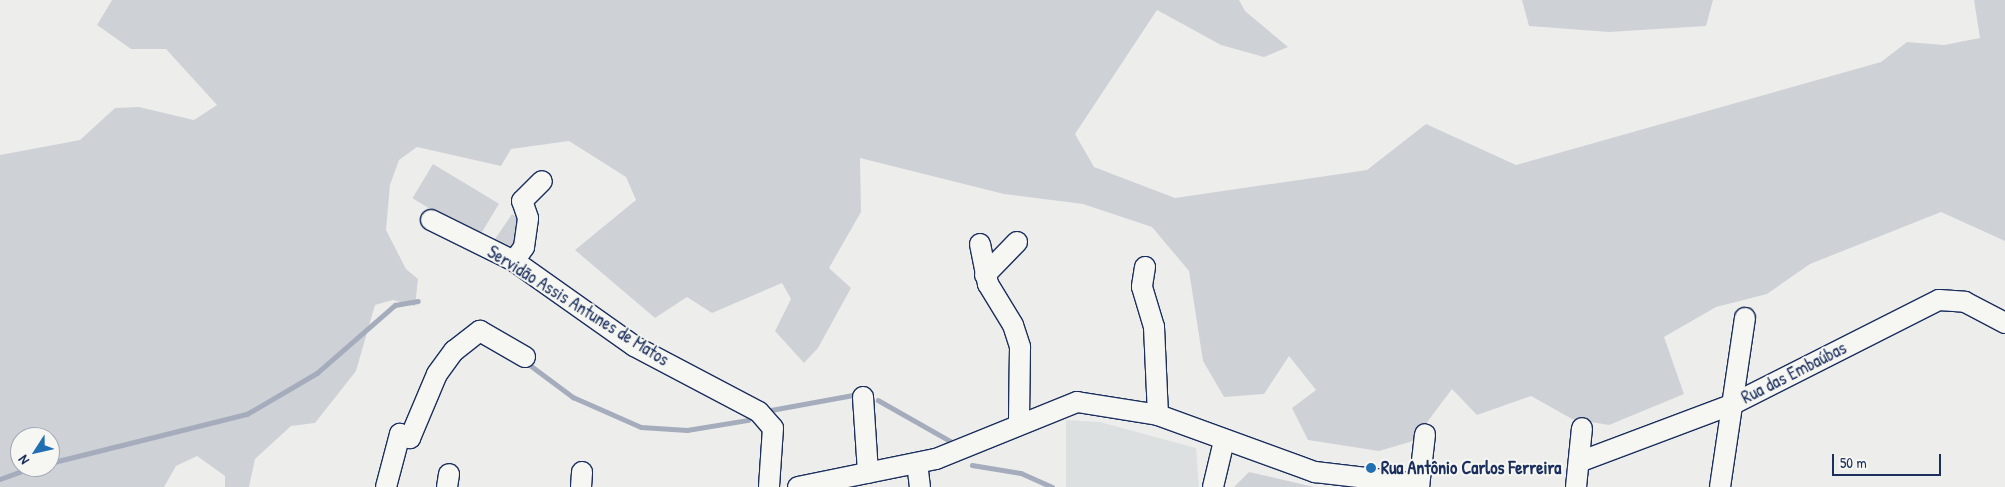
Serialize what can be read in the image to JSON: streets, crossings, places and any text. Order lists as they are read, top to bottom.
{
  "streets": {
    "street": ["Servidão Assis Antunes de Matos", "Rua das Embaúbas"]
  },
  "places": ["Rua Antônio Carlos Ferreira"],
  "scale_bar": "50 m",
  "north": "bottom left"
}
